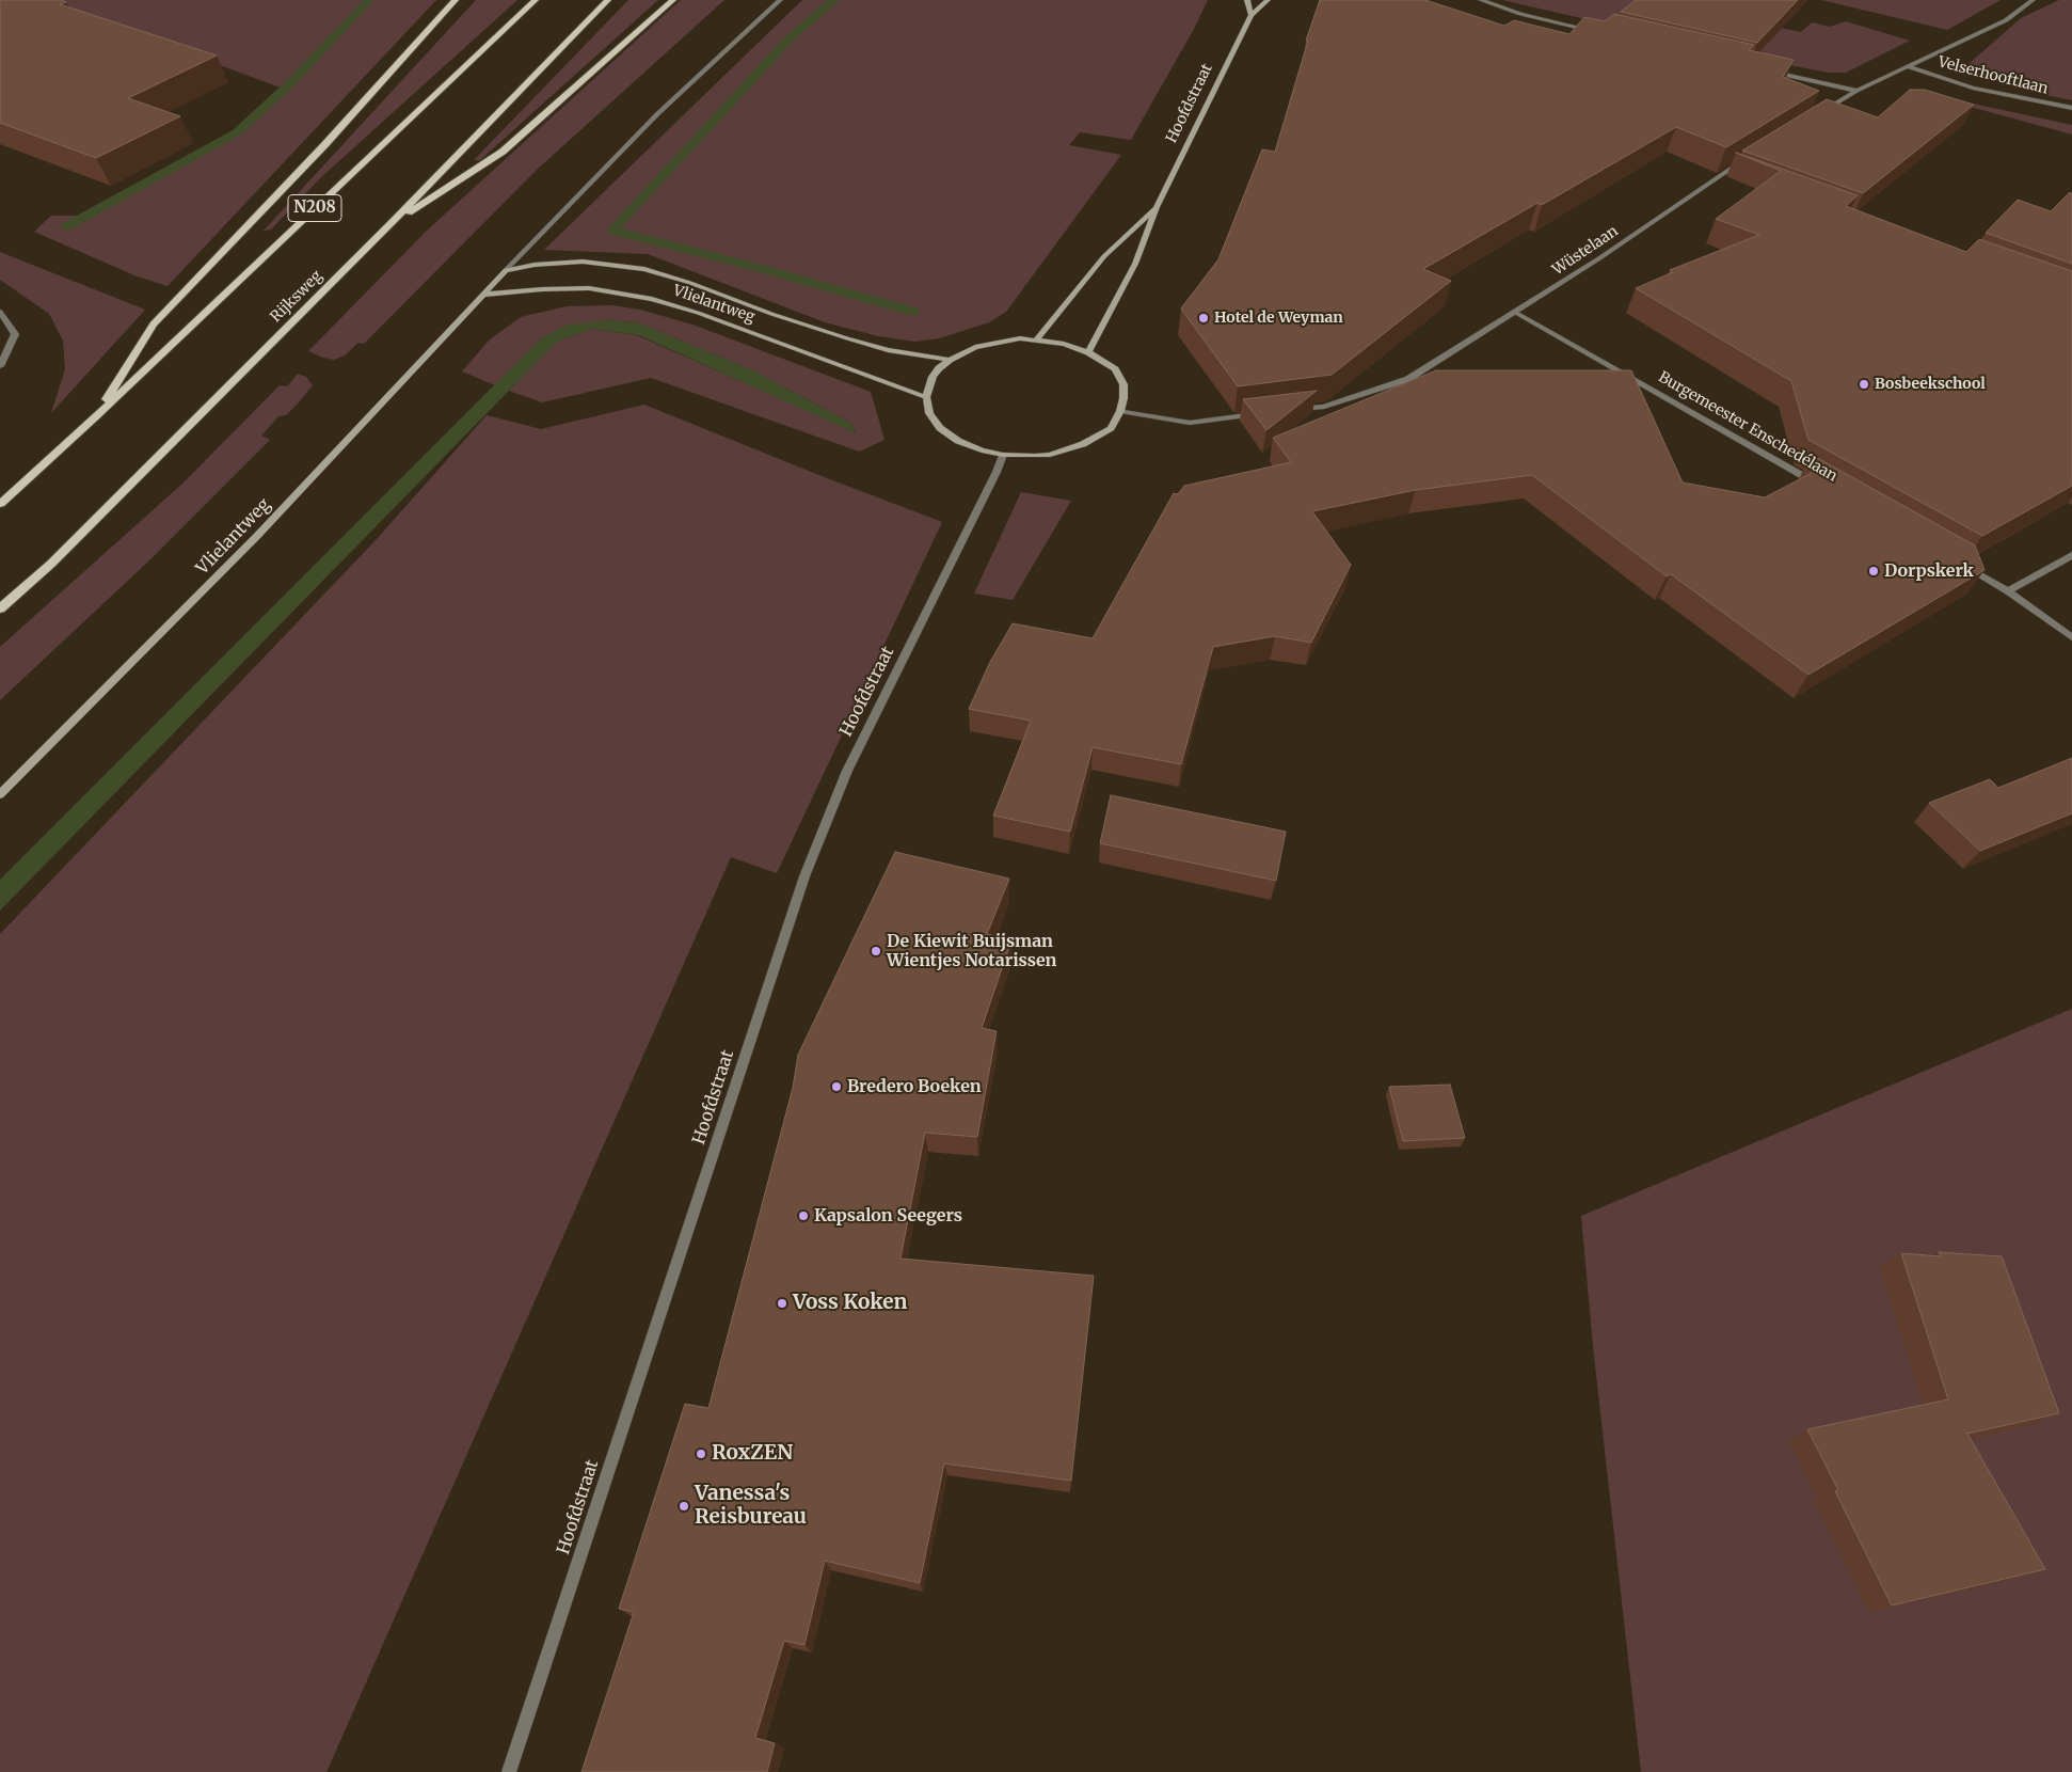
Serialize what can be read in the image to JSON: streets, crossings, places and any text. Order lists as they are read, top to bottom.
{
  "streets": {
    "main road": [
      "Hoofdstraat",
      "N208",
      "Rijksweg",
      "Vlielantweg"
    ],
    "street": ["Velserhooftlaan", "Wüstelaan", "Burgemeester Enschedélaan"]
  },
  "crossings": [
    ["Hoofdstraat", "Vlielantweg"],
    ["Wüstelaan", "Burgemeester Enschedélaan"]
  ],
  "places": [
    "Hotel de Weyman",
    "Bosbeekschool",
    "Dorpskerk",
    "De Kiewit Buijsman Wientjes Notarissen",
    "Bredero Boeken",
    "Kapsalon Seegers",
    "Voss Koken",
    "RoxZEN",
    "Vanessa's Reisbureau"
  ]
}
